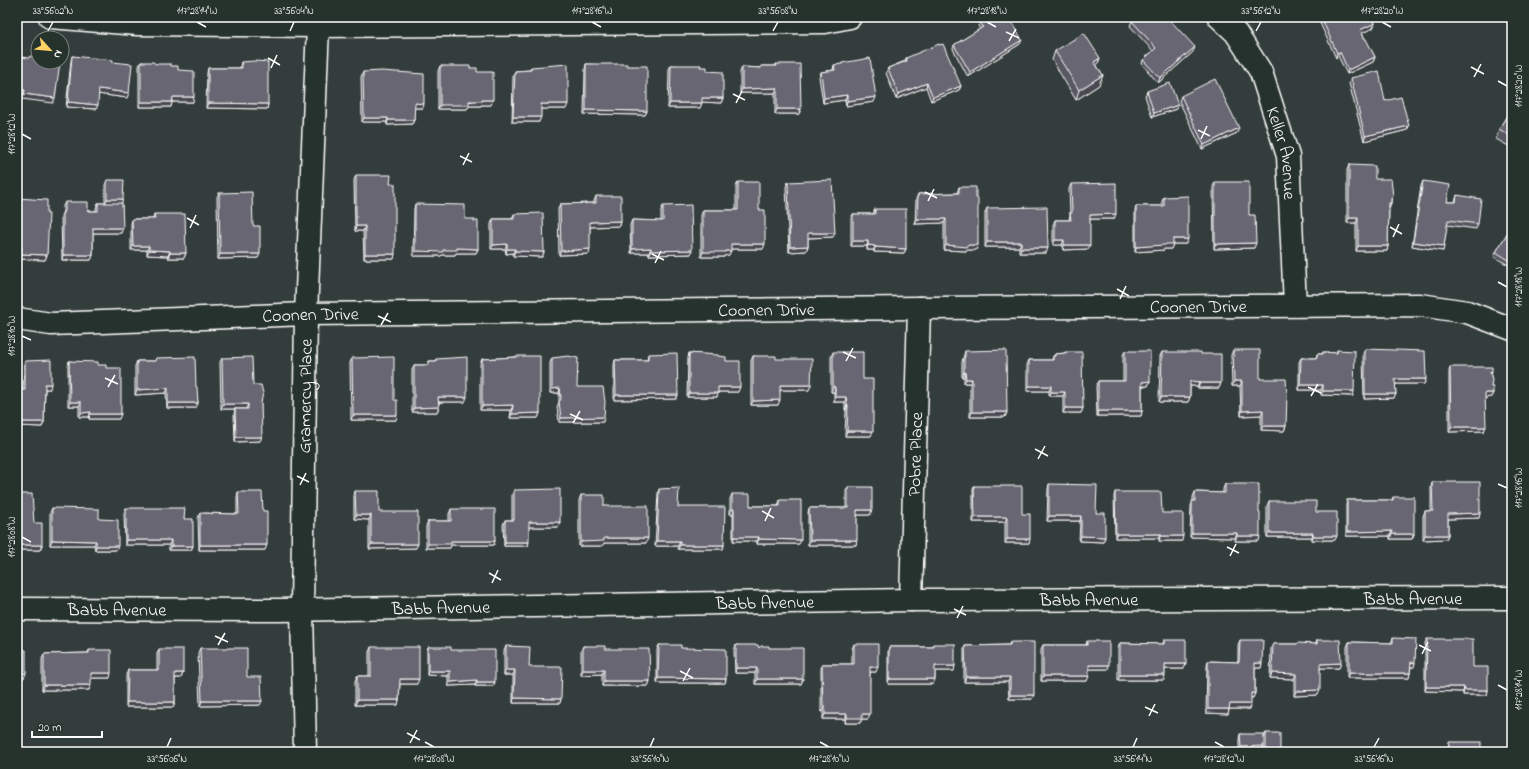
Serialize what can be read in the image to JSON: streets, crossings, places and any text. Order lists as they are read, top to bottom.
{
  "streets": {
    "street": [
      "Keller Avenue",
      "Coonen Drive",
      "Gramercy Place",
      "Pobre Place",
      "Babb Avenue"
    ]
  },
  "crossings": [
    ["Keller Avenue", "Coonen Drive"],
    ["Coonen Drive", "Gramercy Place"],
    ["Coonen Drive", "Pobre Place"],
    ["Gramercy Place", "Babb Avenue"],
    ["Pobre Place", "Babb Avenue"]
  ],
  "scale_bar": "20 m",
  "north": "bottom right",
  "coordinates": [
    "33°56'02\"N",
    "117°28'14\"W",
    "33°56'04\"N",
    "117°28'16\"W",
    "33°56'08\"N",
    "117°28'18\"W",
    "33°56'12\"N",
    "117°28'20\"W",
    "117°28'12\"W",
    "117°28'10\"W",
    "117°28'08\"W",
    "33°56'06\"N",
    "33°56'10\"N",
    "33°56'14\"N",
    "33°56'16\"N"
  ]
}
